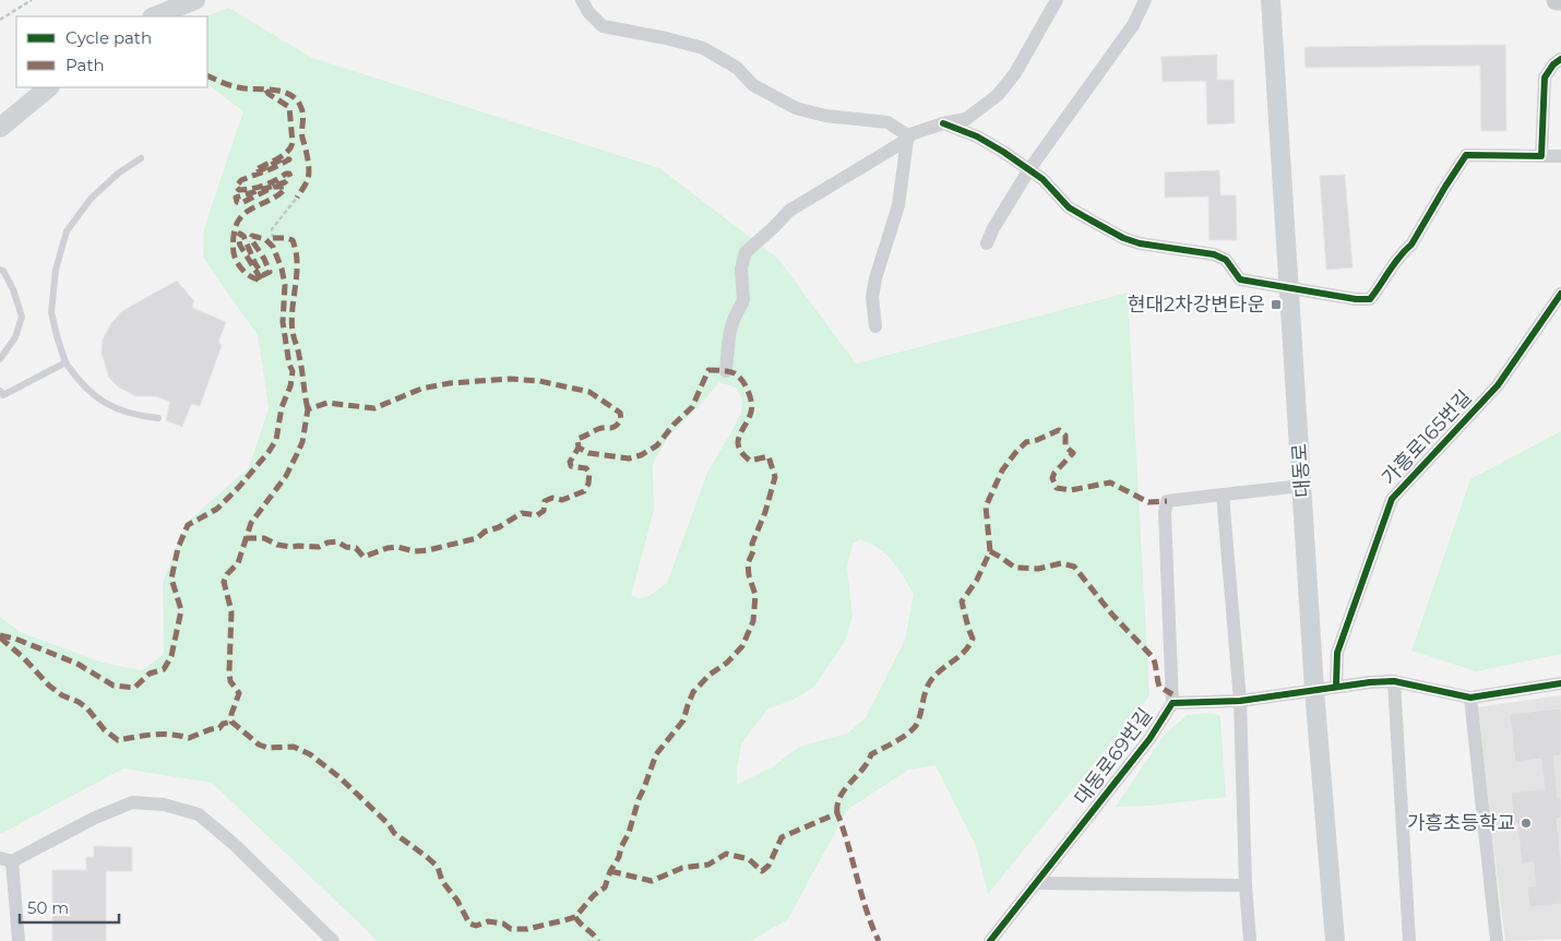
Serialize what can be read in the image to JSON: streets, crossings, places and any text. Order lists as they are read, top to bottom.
{
  "streets": {
    "main road": ["대동로"],
    "street": ["가흥로165번길", "대동로69번길"]
  },
  "crossings": [
    ["가흥로165번길", "대동로69번길"],
    ["대동로", "대동로69번길"]
  ],
  "places": {
    "transit": ["현대2차강변타운"],
    "other": ["가흥초등학교"]
  },
  "legend": ["Cycle path", "Path"],
  "scale_bar": "50 m"
}
